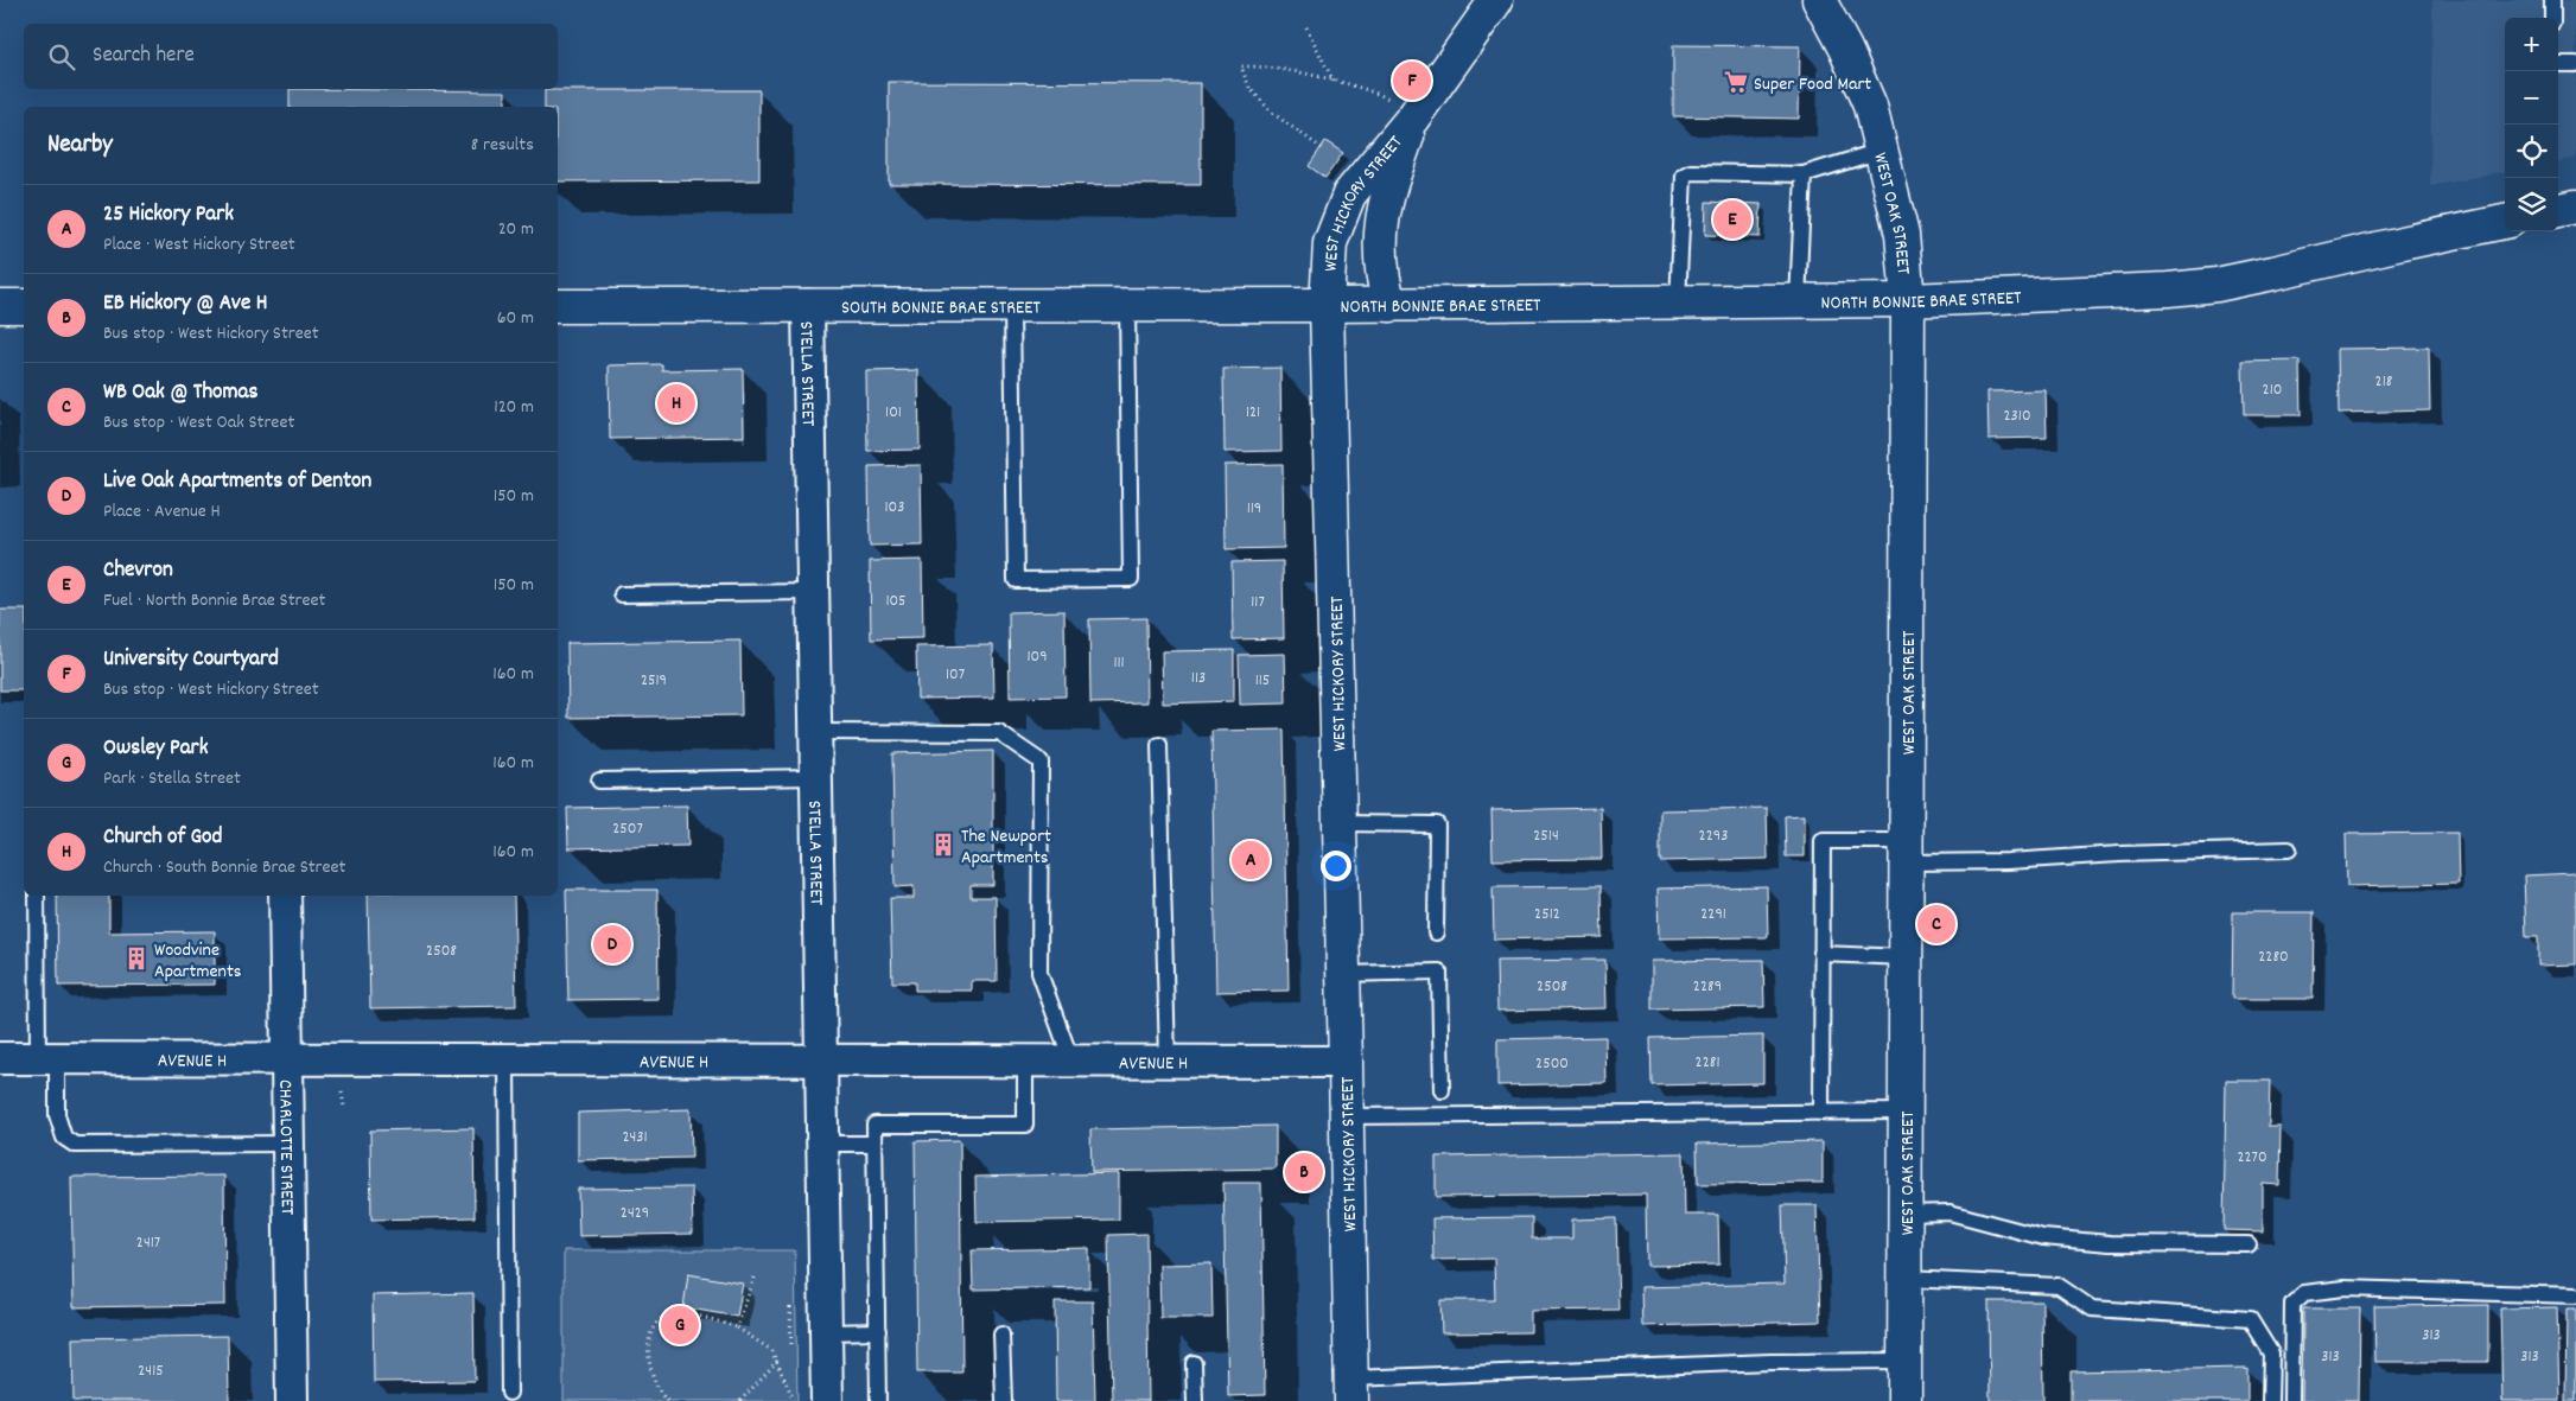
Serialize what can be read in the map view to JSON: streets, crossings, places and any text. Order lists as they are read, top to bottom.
{
  "streets": {
    "main road": [
      "WEST HICKORY STREET",
      "WEST OAK STREET",
      "NORTH BONNIE BRAE STREET",
      "SOUTH BONNIE BRAE STREET"
    ],
    "street": ["STELLA STREET", "AVENUE H", "CHARLOTTE STREET"]
  },
  "crossings": [
    ["WEST HICKORY STREET", "NORTH BONNIE BRAE STREET"],
    ["WEST HICKORY STREET", "SOUTH BONNIE BRAE STREET"],
    ["WEST HICKORY STREET", "AVENUE H"],
    ["WEST OAK STREET", "NORTH BONNIE BRAE STREET"],
    ["NORTH BONNIE BRAE STREET", "SOUTH BONNIE BRAE STREET"],
    ["SOUTH BONNIE BRAE STREET", "STELLA STREET"],
    ["STELLA STREET", "AVENUE H"],
    ["AVENUE H", "CHARLOTTE STREET"]
  ],
  "places": {
    "supermarket": ["Super Food Mart"],
    "building": ["The Newport Apartments", "Woodvine Apartments"]
  },
  "house_numbers": [
    "218",
    "210",
    "101",
    "121",
    "2310",
    "103",
    "119",
    "105",
    "117",
    "109",
    "111",
    "107",
    "113",
    "2519",
    "115",
    "2507",
    "2514",
    "2293",
    "2512",
    "2291",
    "2508",
    "2280",
    "2508",
    "2289",
    "2281",
    "2500",
    "2431",
    "2270",
    "2429",
    "2417",
    "313",
    "313",
    "313",
    "2415"
  ],
  "page": {
    "map_buttons": ["+", "−"],
    "search": "Search here",
    "pins": [
      "F",
      "E",
      "H",
      "A",
      "C",
      "D",
      "B",
      "G"
    ],
    "heading": ["Nearby", "8 results"],
    "list": [
      {
        "mark": "A",
        "name": "25 Hickory Park",
        "note": "Place · West Hickory Street",
        "value": "20 m"
      },
      {
        "mark": "B",
        "name": "EB Hickory @ Ave H",
        "note": "Bus stop · West Hickory Street",
        "value": "60 m"
      },
      {
        "mark": "C",
        "name": "WB Oak @ Thomas",
        "note": "Bus stop · West Oak Street",
        "value": "120 m"
      },
      {
        "mark": "D",
        "name": "Live Oak Apartments of Denton",
        "note": "Place · Avenue H",
        "value": "150 m"
      },
      {
        "mark": "E",
        "name": "Chevron",
        "note": "Fuel · North Bonnie Brae Street",
        "value": "150 m"
      },
      {
        "mark": "F",
        "name": "University Courtyard",
        "note": "Bus stop · West Hickory Street",
        "value": "160 m"
      },
      {
        "mark": "G",
        "name": "Owsley Park",
        "note": "Park · Stella Street",
        "value": "160 m"
      },
      {
        "mark": "H",
        "name": "Church of God",
        "note": "Church · South Bonnie Brae Street",
        "value": "160 m"
      }
    ]
  }
}
